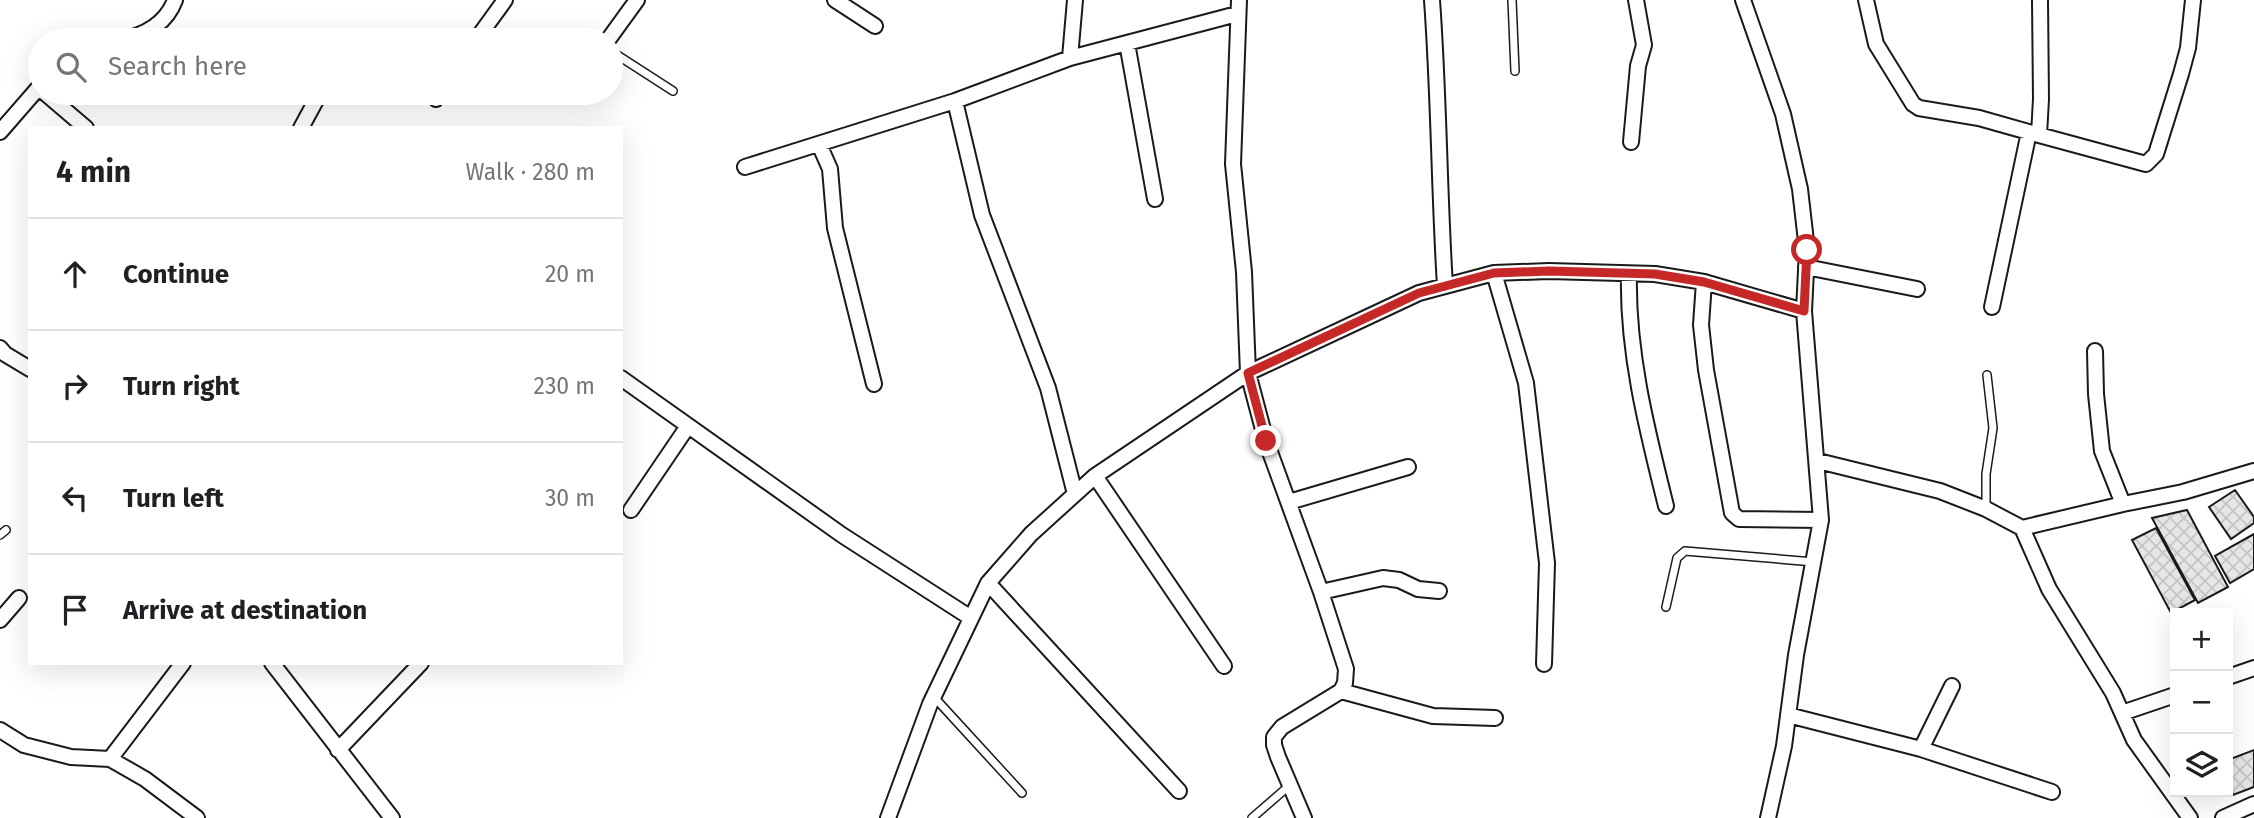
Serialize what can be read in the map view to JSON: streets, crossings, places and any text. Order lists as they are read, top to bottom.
{
  "page": {
    "search": "Search here",
    "heading": ["4 min", "Walk · 280 m"],
    "list": [
      ["Continue", "20 m"],
      ["Turn right", "230 m"],
      ["Turn left", "30 m"],
      "Arrive at destination"
    ],
    "map_buttons": ["+", "−"]
  }
}
